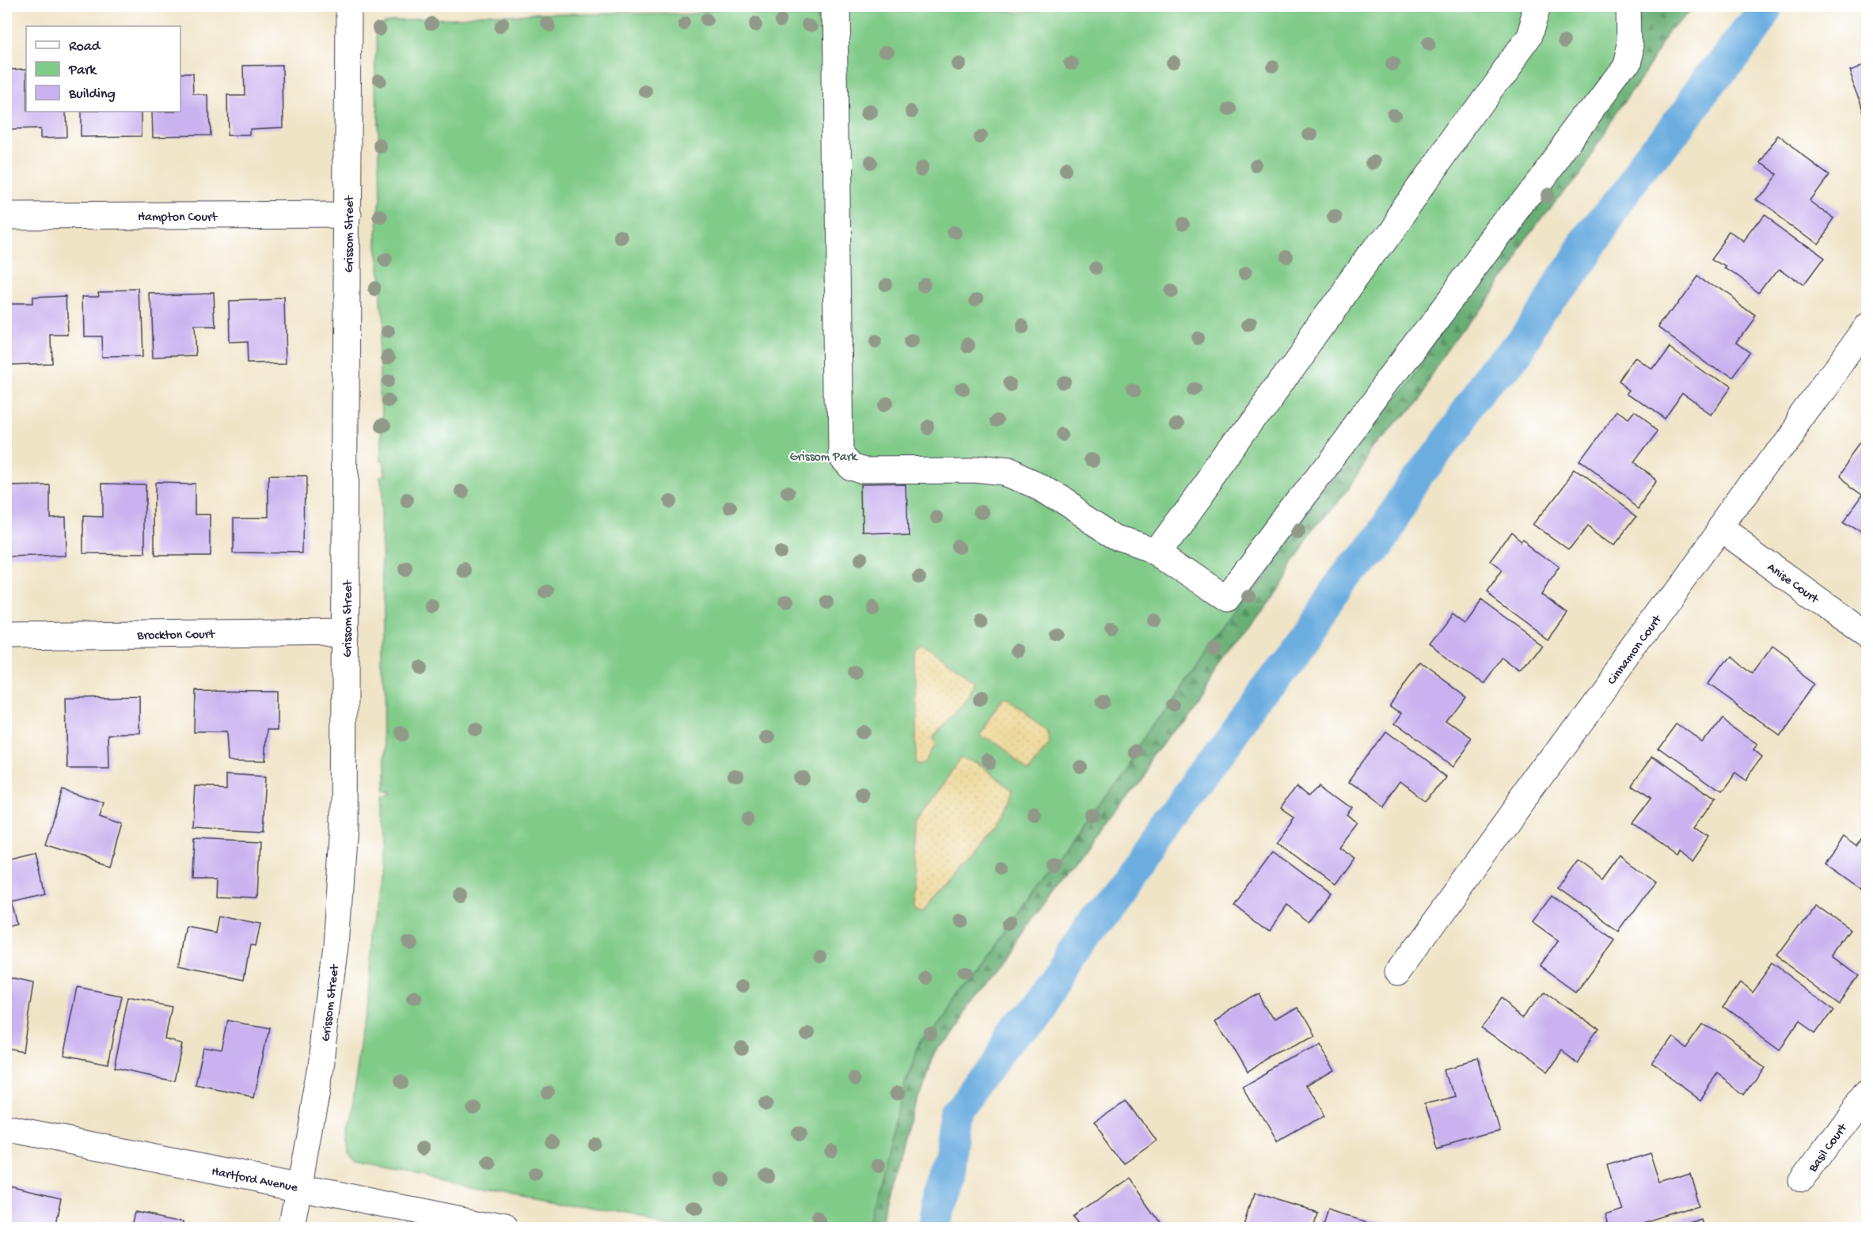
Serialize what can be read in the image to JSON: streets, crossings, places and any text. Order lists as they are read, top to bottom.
{
  "streets": {
    "street": [
      "Hampton Court",
      "Grissom Street",
      "Anise Court",
      "Brockton Court",
      "Cinnamon Court",
      "Basil Court",
      "Hartford Avenue"
    ]
  },
  "crossings": [
    ["Hampton Court", "Grissom Street"],
    ["Grissom Street", "Brockton Court"],
    ["Grissom Street", "Hartford Avenue"],
    ["Anise Court", "Cinnamon Court"]
  ],
  "parks": ["Grissom Park"],
  "legend": ["Road", "Park", "Building"]
}
